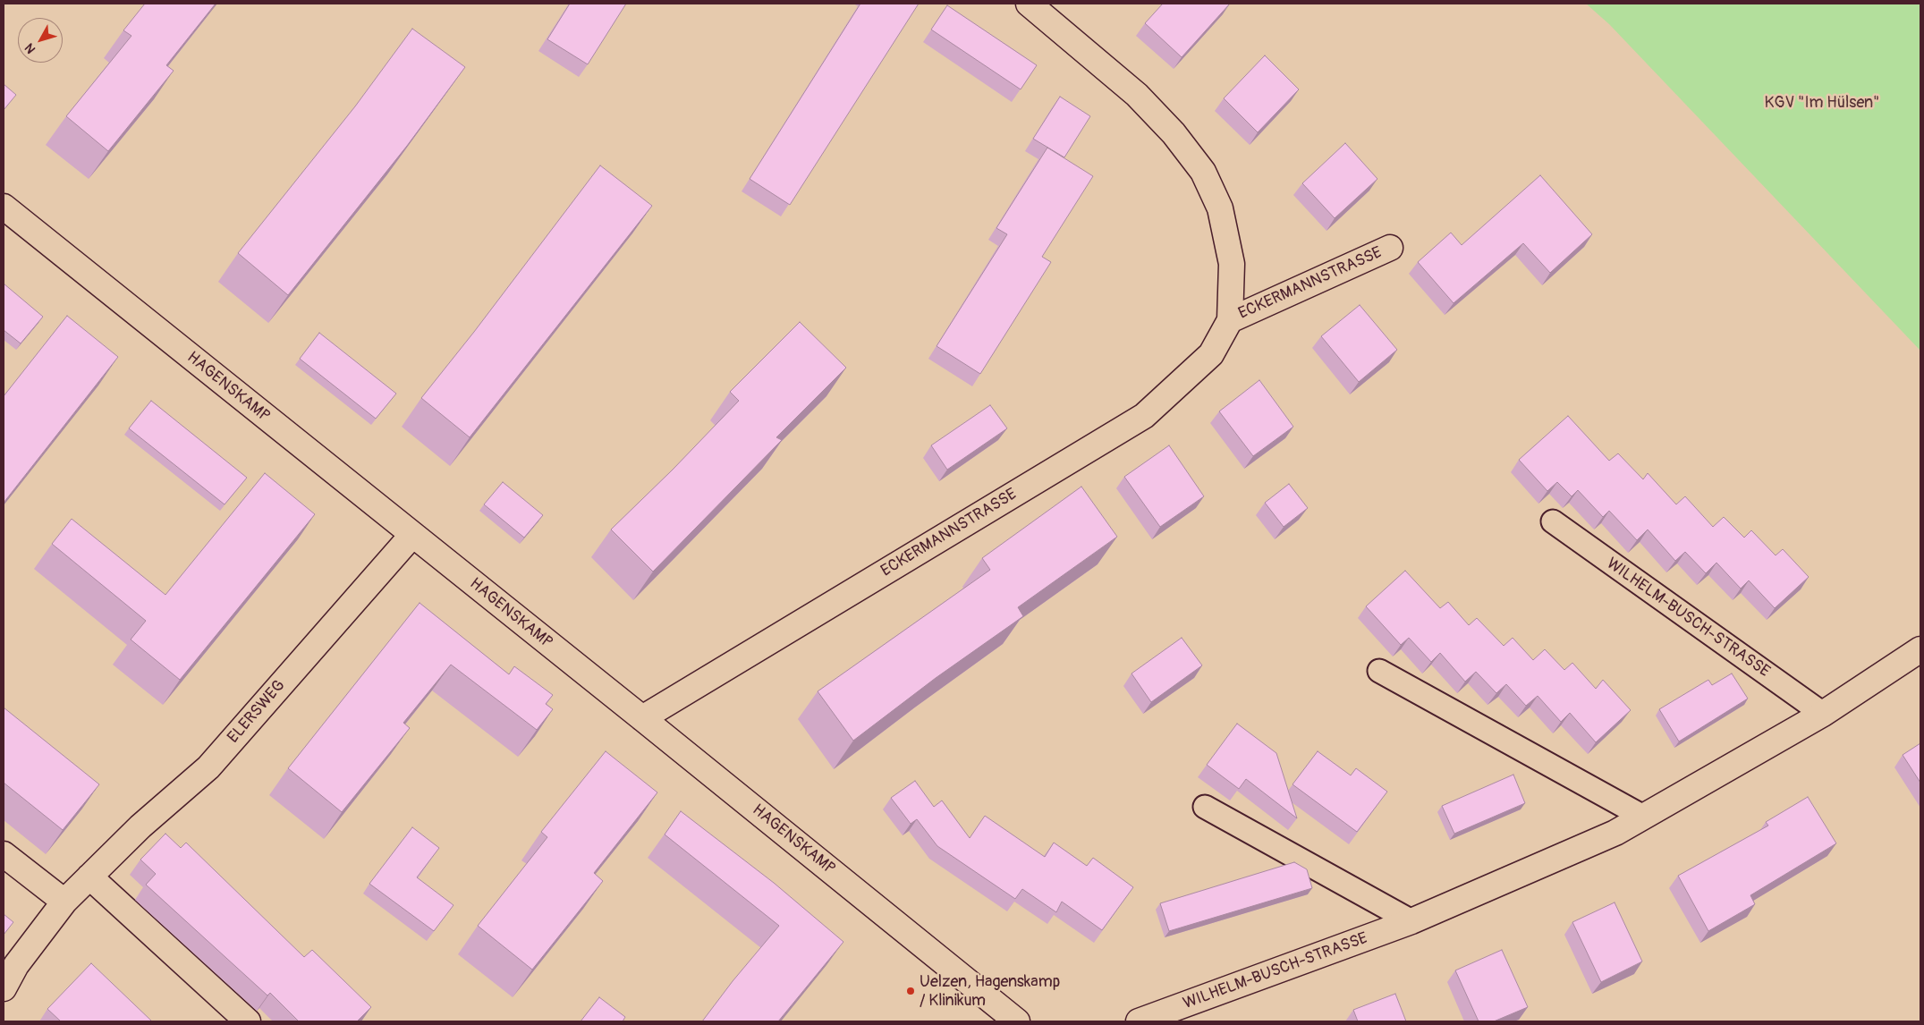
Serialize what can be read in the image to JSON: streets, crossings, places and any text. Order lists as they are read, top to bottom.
{
  "streets": {
    "street": [
      "ECKERMANNSTRASSE",
      "HAGENSKAMP",
      "WILHELM-BUSCH-STRASSE",
      "ELERSWEG"
    ]
  },
  "crossings": [
    ["ECKERMANNSTRASSE", "HAGENSKAMP"],
    ["HAGENSKAMP", "ELERSWEG"]
  ],
  "parks": ["KGV \"Im Hülsen\""],
  "places": ["Uelzen, Hagenskamp / Klinikum"],
  "north": "bottom left"
}
